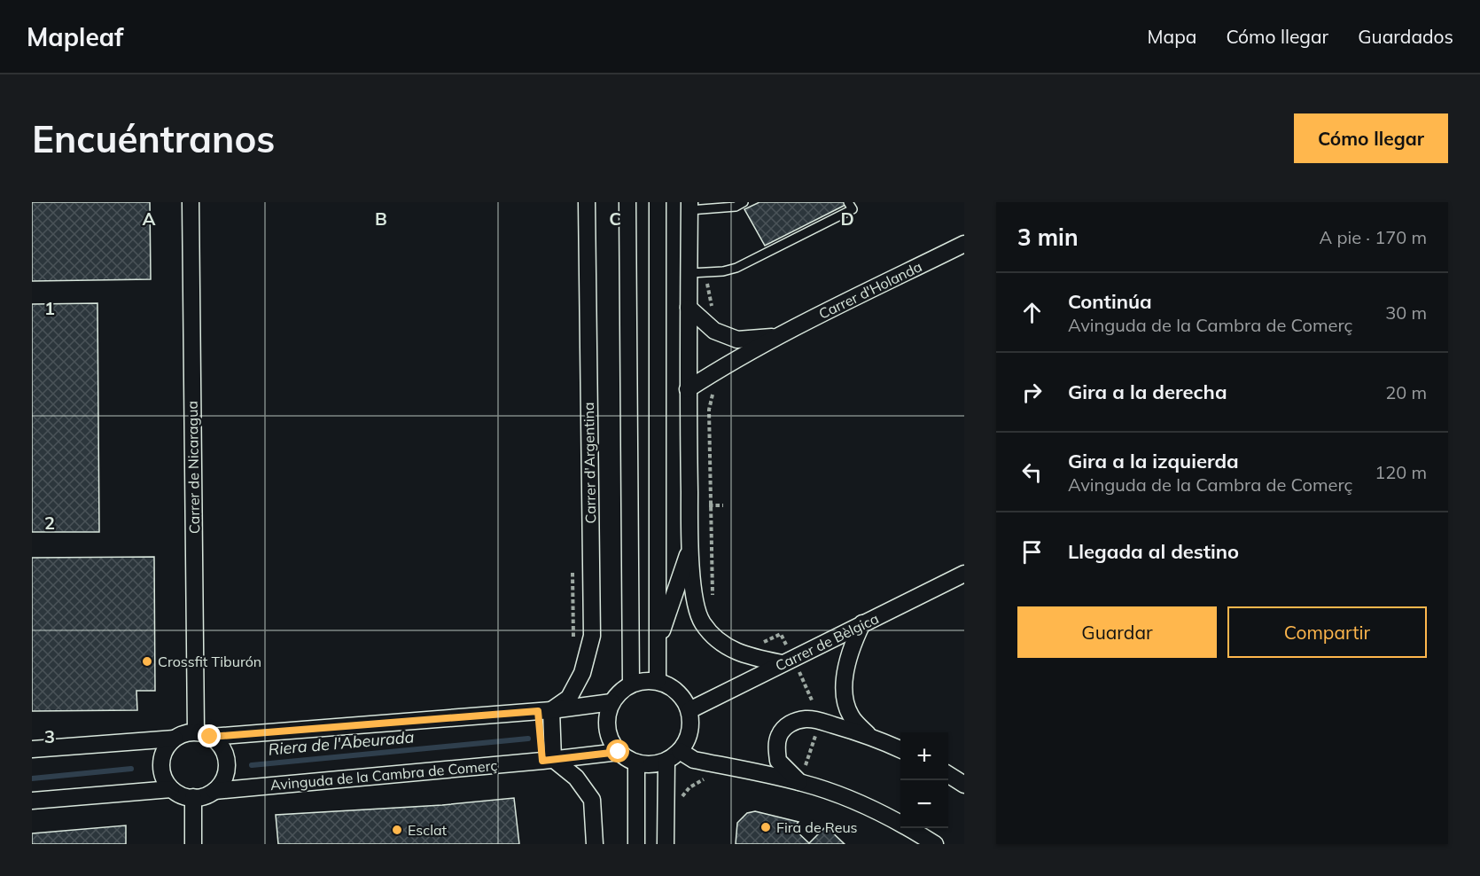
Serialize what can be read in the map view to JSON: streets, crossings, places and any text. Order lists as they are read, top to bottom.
{
  "streets": {
    "street": [
      "Carrer d'Holanda",
      "Carrer d'Argentina",
      "Carrer de Nicaragua",
      "Carrer de Bèlgica",
      "Avinguda de la Cambra de Comerç"
    ]
  },
  "crossings": [
    ["Carrer de Nicaragua", "Avinguda de la Cambra de Comerç"],
    ["Carrer de Bèlgica", "Avinguda de la Cambra de Comerç"]
  ],
  "water": ["Riera de l'Abeurada"],
  "places": ["Crossfit Tiburón", "Fira de Reus", "Esclat"],
  "page": {
    "header": "Mapleaf",
    "nav": ["Mapa", "Cómo llegar", "Guardados"],
    "buttons": [
      "Cómo llegar",
      ["Guardar", "Compartir"]
    ],
    "title": "Encuéntranos",
    "heading": ["3 min", "A pie · 170 m"],
    "list": [
      ["Continúa", "Avinguda de la Cambra de Comerç", "30 m"],
      ["Gira a la derecha", "20 m"],
      ["Gira a la izquierda", "Avinguda de la Cambra de Comerç", "120 m"],
      "Llegada al destino"
    ],
    "map_buttons": ["+", "−"]
  },
  "grid": {
    "columns": [
      "A",
      "B",
      "C",
      "D"
    ],
    "rows": ["1", "2", "3"]
  }
}
